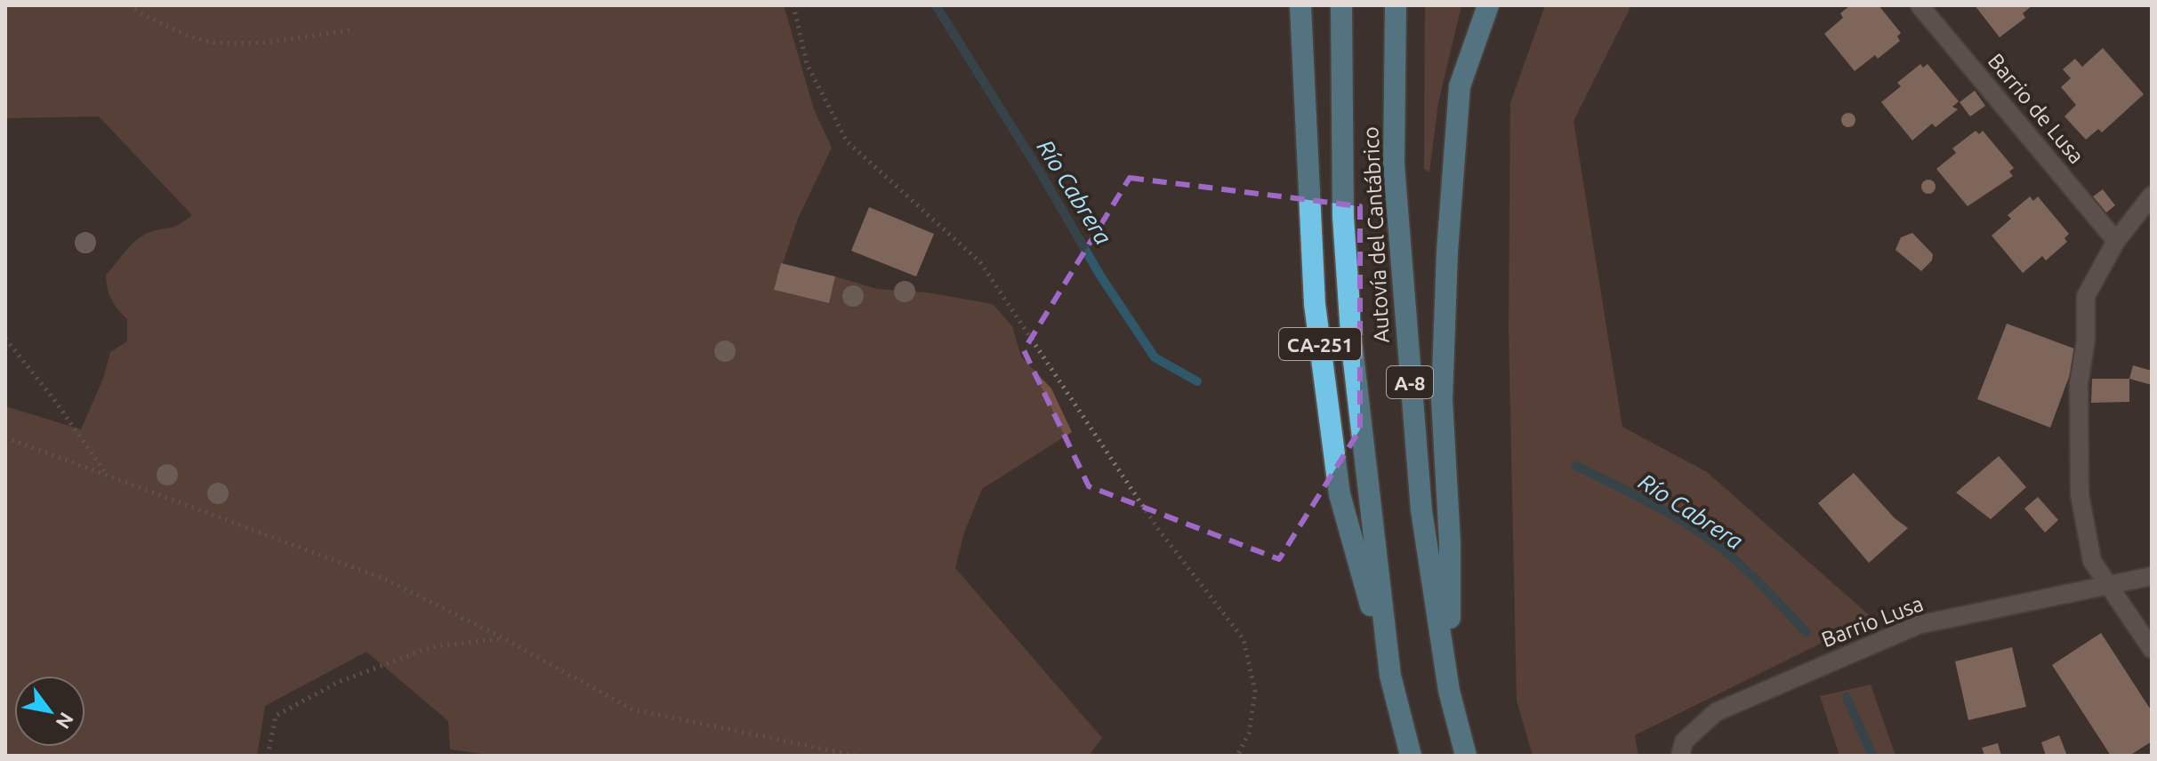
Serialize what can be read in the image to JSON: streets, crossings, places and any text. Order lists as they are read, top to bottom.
{
  "streets": {
    "highway": ["Autovía del Cantábrico", "CA-251", "A-8"],
    "street": ["Barrio de Lusa", "Barrio Lusa"]
  },
  "crossings": [
    ["Autovía del Cantábrico", "CA-251"]
  ],
  "water": ["Río Cabrera"],
  "north": "bottom right"
}
